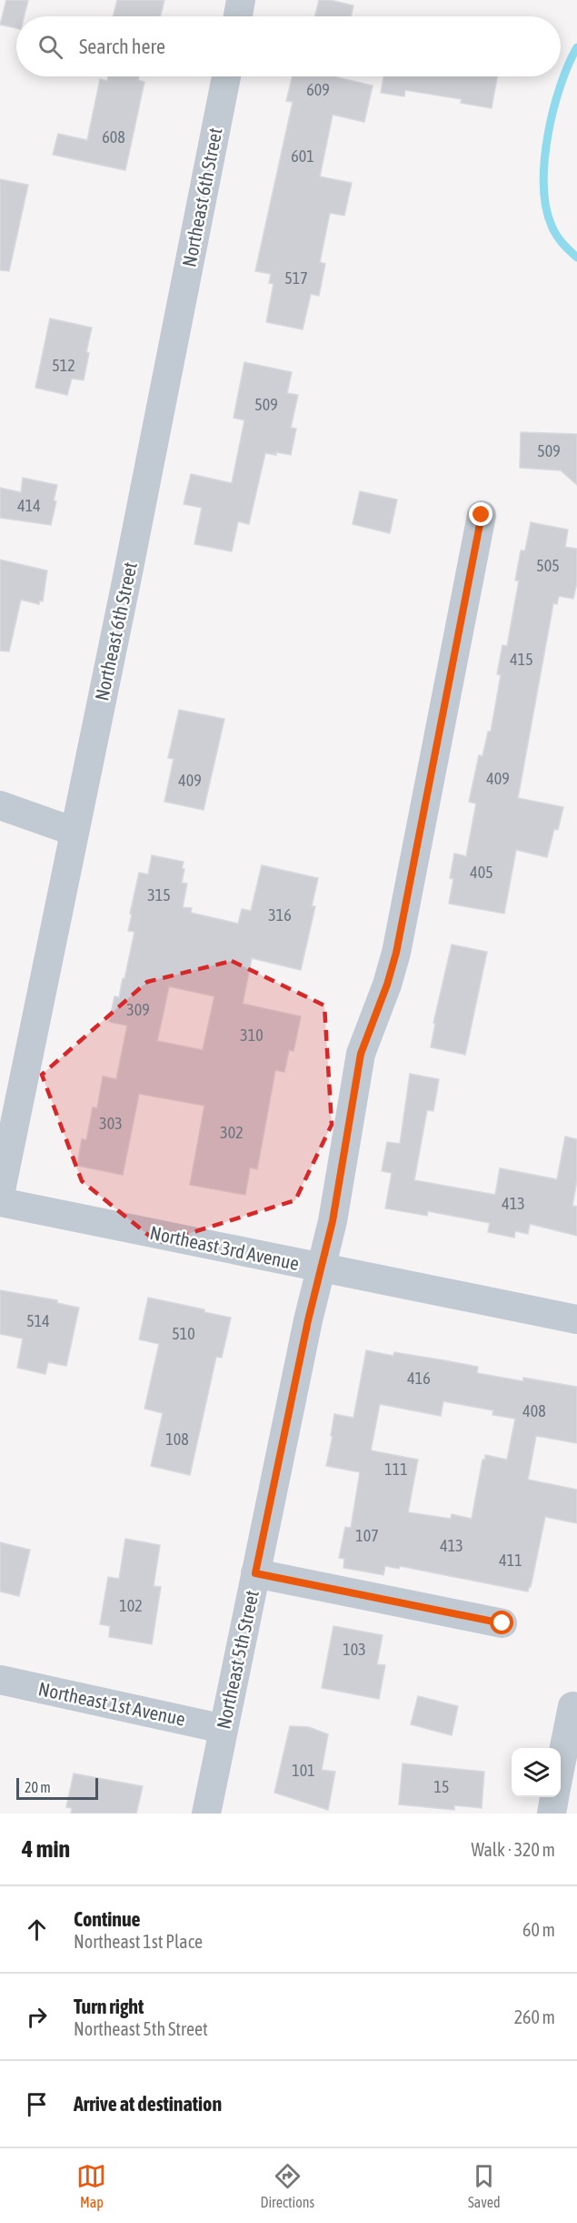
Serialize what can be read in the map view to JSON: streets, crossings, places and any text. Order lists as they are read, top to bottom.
{
  "streets": {
    "street": [
      "Northeast 6th Street",
      "Northeast 3rd Avenue",
      "Northeast 5th Street",
      "Northeast 1st Avenue"
    ]
  },
  "crossings": [
    ["Northeast 3rd Avenue", "Northeast 5th Street"],
    ["Northeast 5th Street", "Northeast 1st Avenue"]
  ],
  "house_numbers": [
    "609",
    "608",
    "601",
    "517",
    "512",
    "509",
    "509",
    "414",
    "505",
    "415",
    "409",
    "409",
    "405",
    "315",
    "316",
    "309",
    "310",
    "303",
    "302",
    "413",
    "514",
    "510",
    "416",
    "408",
    "108",
    "111",
    "107",
    "413",
    "411",
    "102",
    "103",
    "101",
    "15"
  ],
  "scale_bar": "20 m",
  "page": {
    "search": "Search here",
    "scale": "20 m",
    "heading": ["4 min", "Walk · 320 m"],
    "list": [
      ["Continue", "Northeast 1st Place", "60 m"],
      ["Turn right", "Northeast 5th Street", "260 m"],
      "Arrive at destination"
    ],
    "nav": ["Map", "Directions", "Saved"]
  }
}
